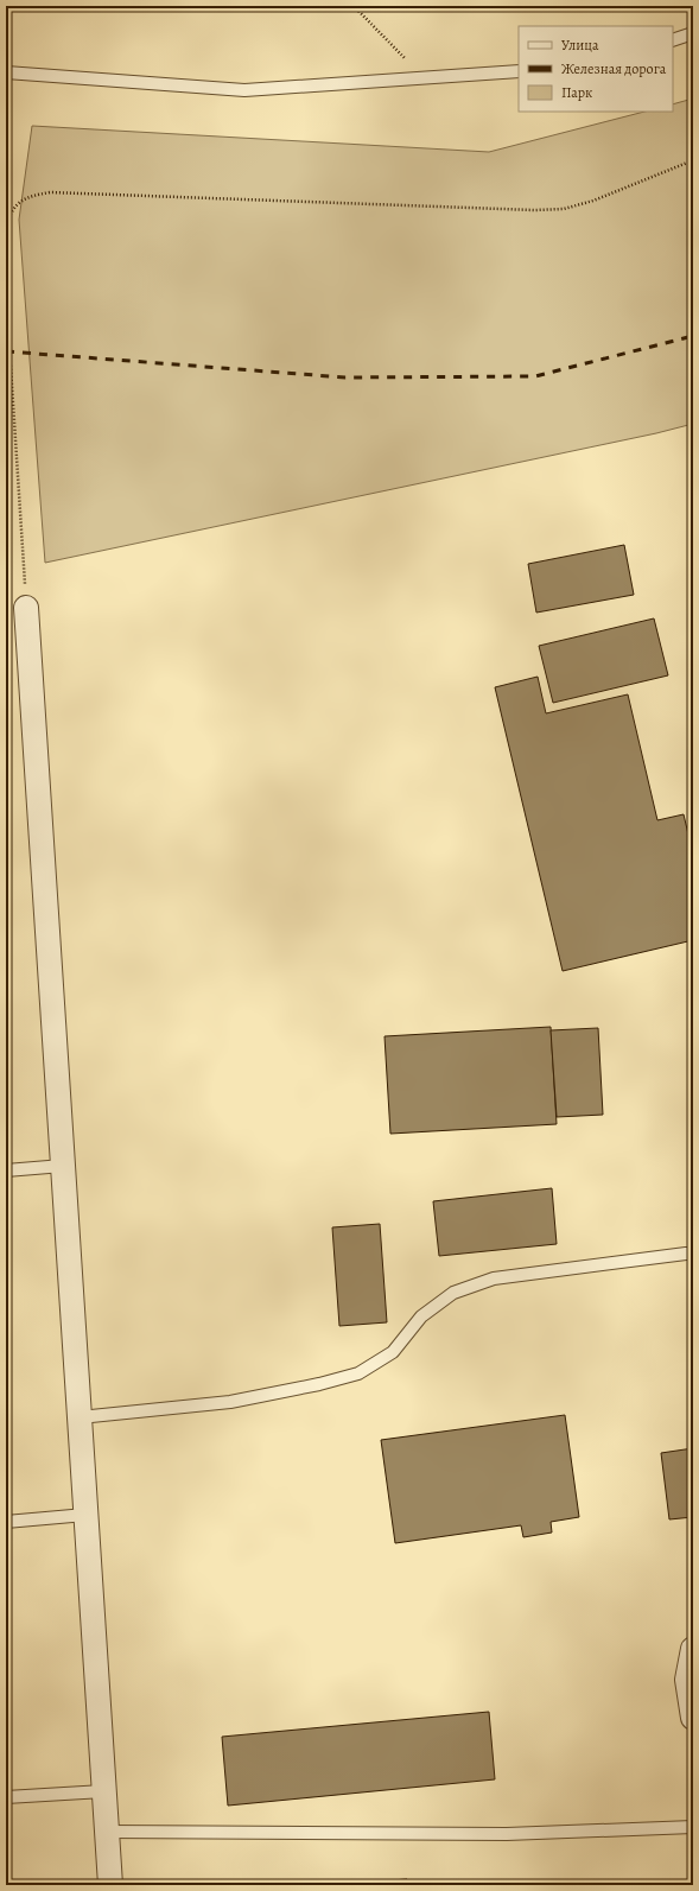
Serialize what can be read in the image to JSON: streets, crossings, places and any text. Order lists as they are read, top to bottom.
{
  "legend": ["Улица", "Железная дорога", "Парк"]
}
